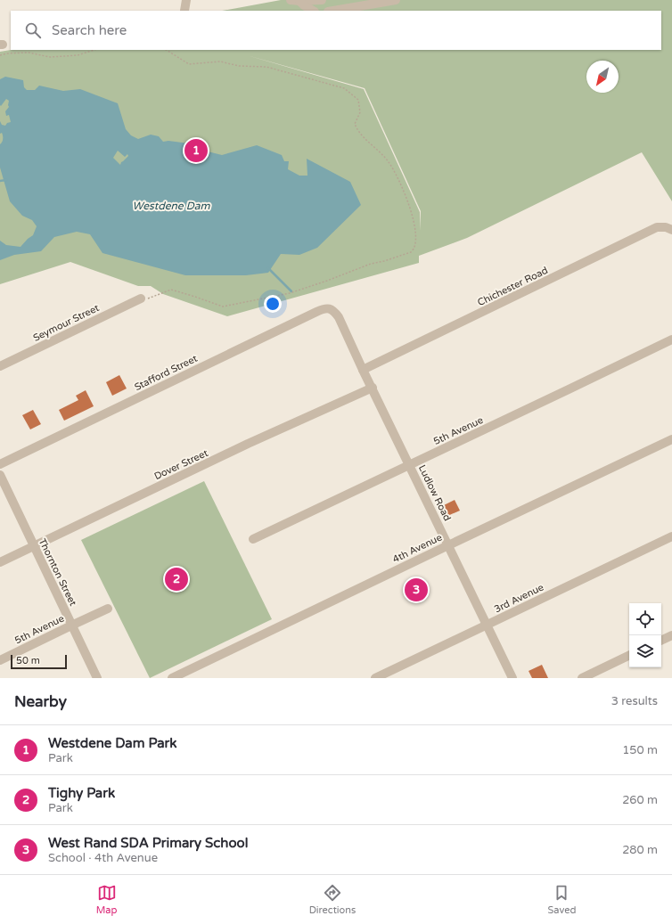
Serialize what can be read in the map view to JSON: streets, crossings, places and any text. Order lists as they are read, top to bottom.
{
  "streets": {
    "street": [
      "Chichester Road",
      "Seymour Street",
      "Stafford Street",
      "5th Avenue",
      "Dover Street",
      "Ludlow Road",
      "4th Avenue",
      "Thornton Street",
      "3rd Avenue"
    ]
  },
  "crossings": [
    ["Chichester Road", "Ludlow Road"],
    ["Stafford Street", "Ludlow Road"],
    ["5th Avenue", "Ludlow Road"],
    ["5th Avenue", "Thornton Street"],
    ["Dover Street", "Ludlow Road"],
    ["Dover Street", "Thornton Street"],
    ["Ludlow Road", "4th Avenue"],
    ["Ludlow Road", "3rd Avenue"]
  ],
  "water": ["Westdene Dam"],
  "scale_bar": "50 m",
  "north": "bottom left",
  "page": {
    "search": "Search here",
    "pins": ["1", "2", "3"],
    "scale": "50 m",
    "heading": ["Nearby", "3 results"],
    "list": [
      {
        "mark": "1",
        "name": "Westdene Dam Park",
        "note": "Park",
        "value": "150 m"
      },
      {
        "mark": "2",
        "name": "Tighy Park",
        "note": "Park",
        "value": "260 m"
      },
      {
        "mark": "3",
        "name": "West Rand SDA Primary School",
        "note": "School · 4th Avenue",
        "value": "280 m"
      }
    ],
    "nav": ["Map", "Directions", "Saved"]
  }
}
